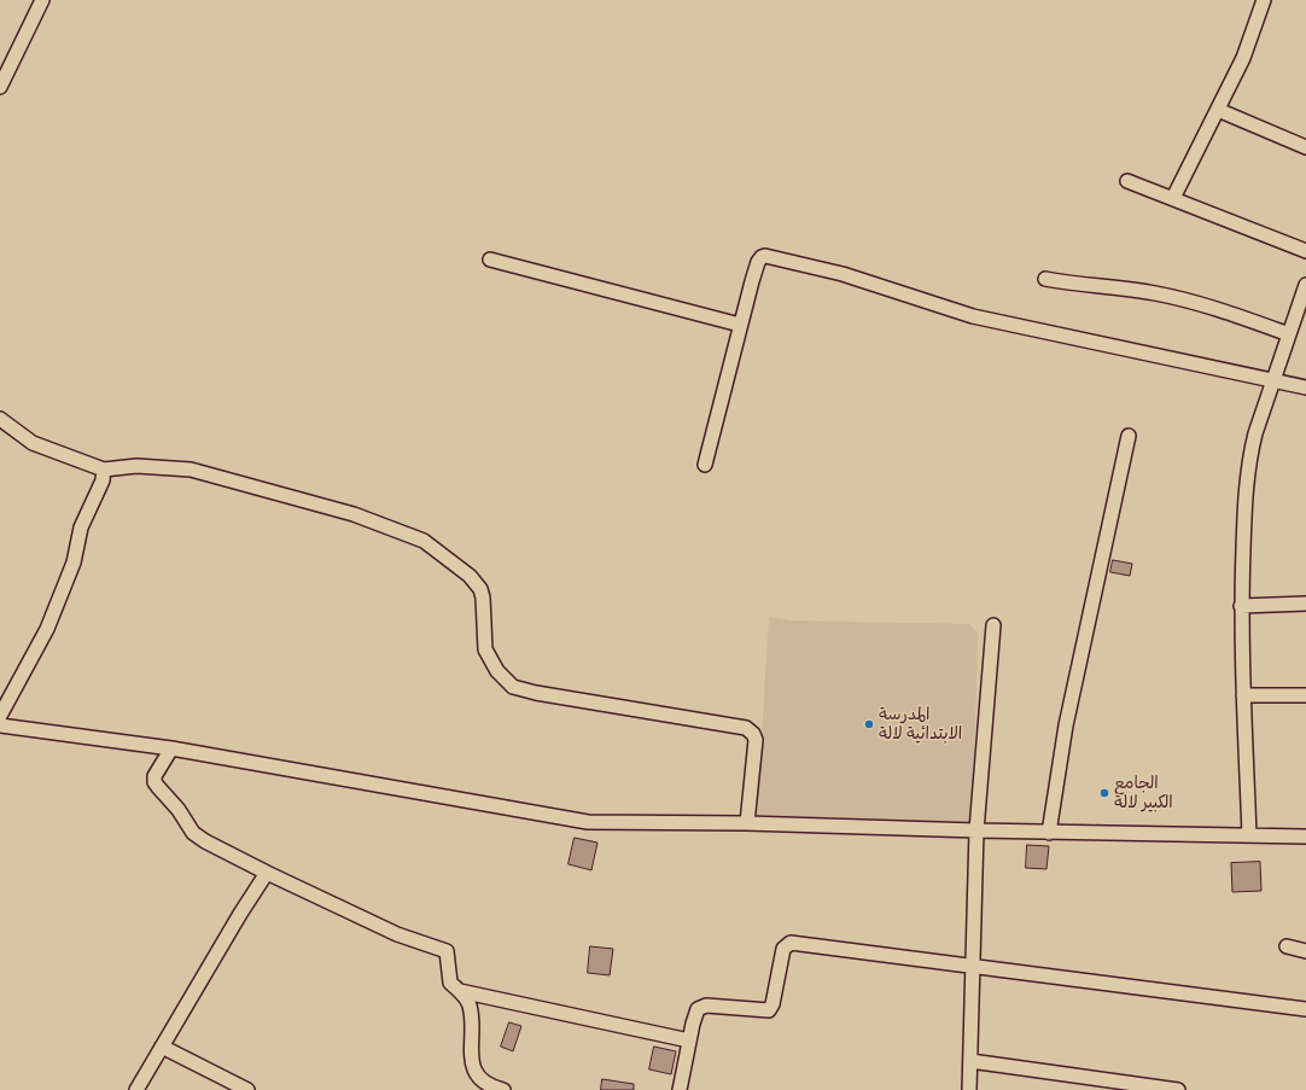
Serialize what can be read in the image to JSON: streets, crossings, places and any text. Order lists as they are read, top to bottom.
{
  "places": ["المدرسة الابتدائية لالة", "الجامع الكبير لالة"]
}
